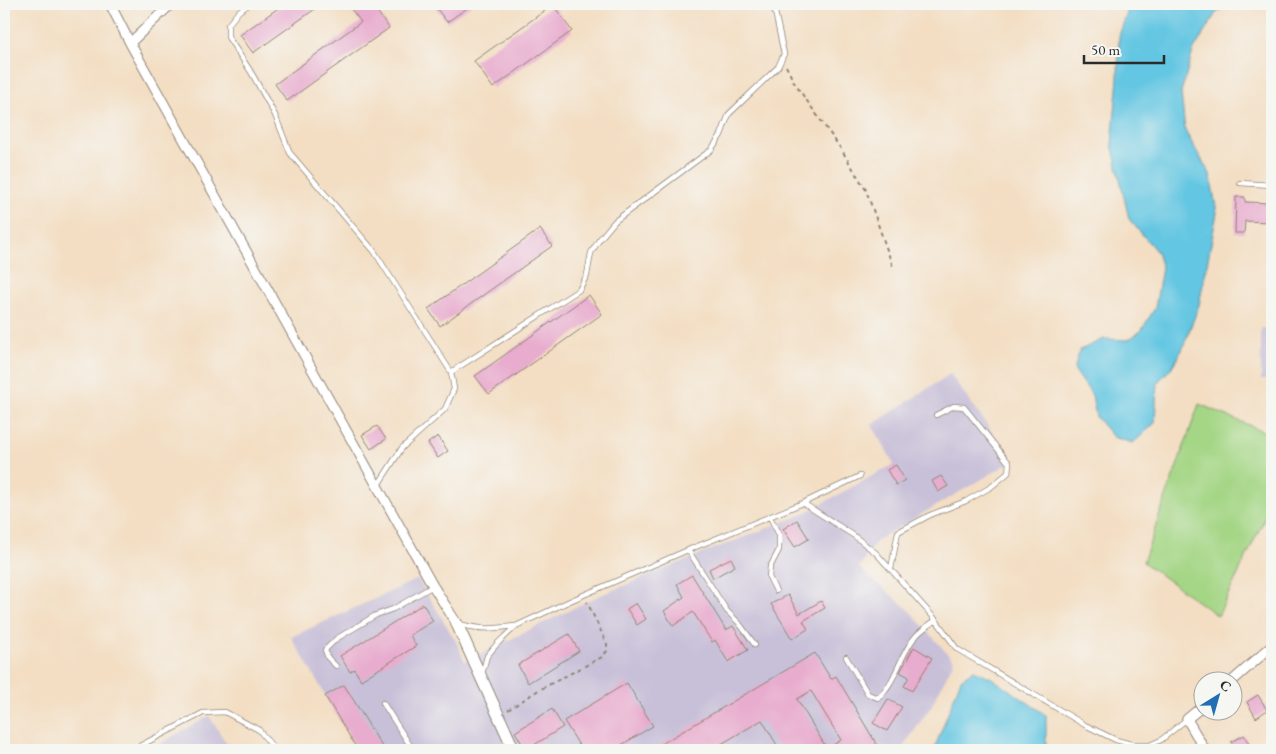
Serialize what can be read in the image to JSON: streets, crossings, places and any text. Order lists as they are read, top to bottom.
{
  "scale_bar": "50 m",
  "north": "top right"
}
